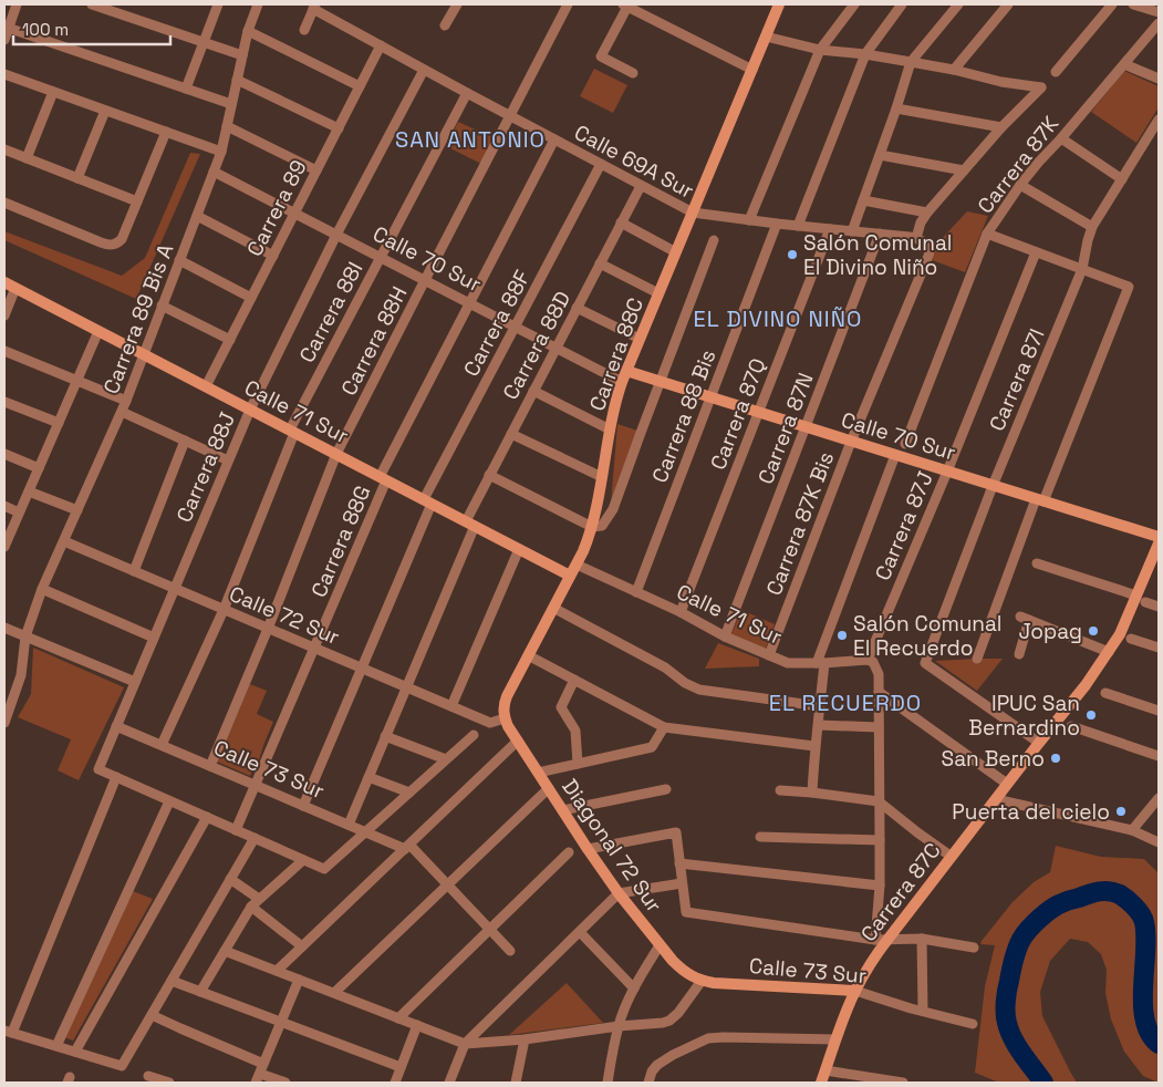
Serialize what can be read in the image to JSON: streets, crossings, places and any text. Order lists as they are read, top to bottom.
{
  "streets": {
    "street": [
      "Calle 69A Sur",
      "Carrera 87K",
      "Carrera 89",
      "Calle 70 Sur",
      "Carrera 88I",
      "Carrera 89 Bis A",
      "Carrera 88F",
      "Carrera 88H",
      "Carrera 88D",
      "Carrera 88C",
      "Carrera 87I",
      "Calle 71 Sur",
      "Carrera 87Q",
      "Carrera 88 Bis",
      "Carrera 87N",
      "Carrera 88J",
      "Carrera 87K Bis",
      "Carrera 87J",
      "Carrera 88G",
      "Calle 72 Sur",
      "Calle 73 Sur",
      "Diagonal 72 Sur",
      "Carrera 87C"
    ]
  },
  "crossings": [
    ["Calle 69A Sur", "Carrera 89"],
    ["Calle 69A Sur", "Carrera 88I"],
    ["Calle 69A Sur", "Carrera 88F"],
    ["Calle 69A Sur", "Carrera 88H"],
    ["Calle 69A Sur", "Carrera 88D"],
    ["Calle 69A Sur", "Carrera 88C"],
    ["Calle 69A Sur", "Carrera 87Q"],
    ["Calle 69A Sur", "Carrera 88 Bis"],
    ["Calle 69A Sur", "Carrera 87N"],
    ["Calle 69A Sur", "Carrera 88J"],
    ["Calle 69A Sur", "Carrera 87K Bis"],
    ["Calle 69A Sur", "Carrera 88G"],
    ["Carrera 89", "Calle 70 Sur"],
    ["Carrera 89", "Calle 71 Sur"],
    ["Calle 70 Sur", "Carrera 88I"],
    ["Calle 70 Sur", "Carrera 89 Bis A"],
    ["Calle 70 Sur", "Carrera 88F"],
    ["Calle 70 Sur", "Carrera 88H"],
    ["Calle 70 Sur", "Carrera 88D"],
    ["Calle 70 Sur", "Carrera 88C"],
    ["Calle 70 Sur", "Carrera 87I"],
    ["Calle 70 Sur", "Carrera 87Q"],
    ["Calle 70 Sur", "Carrera 88 Bis"],
    ["Calle 70 Sur", "Carrera 87N"],
    ["Calle 70 Sur", "Carrera 88J"],
    ["Calle 70 Sur", "Carrera 87K Bis"],
    ["Calle 70 Sur", "Carrera 87J"],
    ["Calle 70 Sur", "Carrera 88G"],
    ["Carrera 88I", "Calle 71 Sur"],
    ["Carrera 88I", "Calle 72 Sur"],
    ["Carrera 88I", "Calle 73 Sur"],
    ["Carrera 89 Bis A", "Calle 71 Sur"],
    ["Carrera 89 Bis A", "Calle 72 Sur"],
    ["Carrera 88F", "Calle 71 Sur"],
    ["Carrera 88F", "Calle 72 Sur"],
    ["Carrera 88F", "Calle 73 Sur"],
    ["Carrera 88H", "Calle 71 Sur"],
    ["Carrera 88H", "Calle 72 Sur"],
    ["Carrera 88H", "Calle 73 Sur"],
    ["Carrera 88D", "Calle 71 Sur"],
    ["Carrera 88D", "Calle 72 Sur"],
    ["Carrera 88D", "Calle 73 Sur"],
    ["Carrera 88C", "Calle 71 Sur"],
    ["Carrera 88C", "Calle 72 Sur"],
    ["Carrera 88C", "Diagonal 72 Sur"],
    ["Carrera 87I", "Carrera 87C"],
    ["Calle 71 Sur", "Carrera 87Q"],
    ["Calle 71 Sur", "Carrera 88 Bis"],
    ["Calle 71 Sur", "Carrera 87N"],
    ["Calle 71 Sur", "Carrera 88J"],
    ["Calle 71 Sur", "Carrera 87K Bis"],
    ["Calle 71 Sur", "Carrera 87J"],
    ["Calle 71 Sur", "Carrera 88G"],
    ["Carrera 88J", "Calle 72 Sur"],
    ["Carrera 88J", "Calle 73 Sur"],
    ["Carrera 88G", "Calle 72 Sur"],
    ["Carrera 88G", "Calle 73 Sur"],
    ["Calle 72 Sur", "Diagonal 72 Sur"],
    ["Calle 73 Sur", "Diagonal 72 Sur"],
    ["Calle 73 Sur", "Carrera 87C"]
  ],
  "districts": ["SAN ANTONIO", "EL DIVINO NIÑO", "EL RECUERDO"],
  "places": [
    "Salón Comunal El Divino Niño",
    "Jopag",
    "Salón Comunal El Recuerdo",
    "IPUC San Bernardino",
    "San Berno",
    "Puerta del cielo"
  ],
  "scale_bar": "100 m"
}
